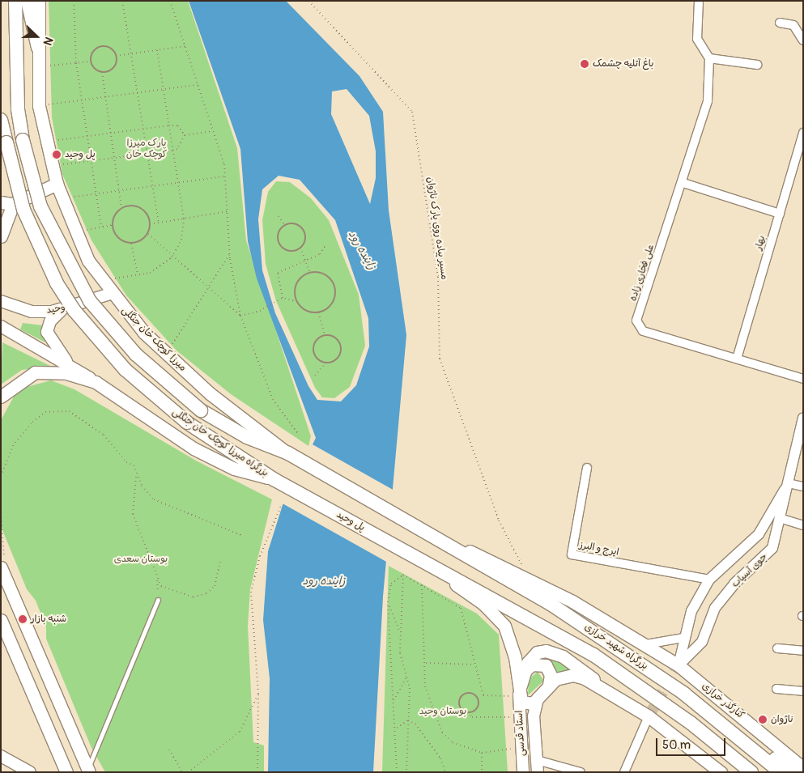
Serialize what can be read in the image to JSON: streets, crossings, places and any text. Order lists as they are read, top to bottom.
{
  "streets": {
    "highway": ["بزرگراه میرزا کوچک خان جنگلی", "پل وحید", "بزرگراه شهید خرازی"],
    "main road": [
      "وحید",
      "میرزا کوچک خان جنگلی",
      "کنارگذر خرازی",
      "استاد قدسی"
    ],
    "street": [
      "بهار",
      "علی فخاری زاده",
      "ایرج و البرز",
      "جوی آسیاب"
    ],
    "path": ["مسیر پیاده روی پارک ناژوان"]
  },
  "crossings": [
    ["مسیر پیاده روی پارک ناژوان", "کنارگذر خرازی"],
    ["بهار", "علی فخاری زاده"],
    ["وحید", "میرزا کوچک خان جنگلی"],
    ["میرزا کوچک خان جنگلی", "بزرگراه میرزا کوچک خان جنگلی"],
    ["بزرگراه میرزا کوچک خان جنگلی", "پل وحید"],
    ["پل وحید", "بزرگراه شهید خرازی"],
    ["ایرج و البرز", "جوی آسیاب"],
    ["جوی آسیاب", "کنارگذر خرازی"],
    ["بزرگراه شهید خرازی", "کنارگذر خرازی"]
  ],
  "water": ["زاینده رود"],
  "parks": ["پارک میرزا کوچک خان", "بوستان سعدی", "بوستان وحید"],
  "places": [
    "باغ آتلیه چشمک",
    "پل وحید",
    "شنبه بازار",
    "ناژوان"
  ],
  "scale_bar": "50 m",
  "north": "right"
}
